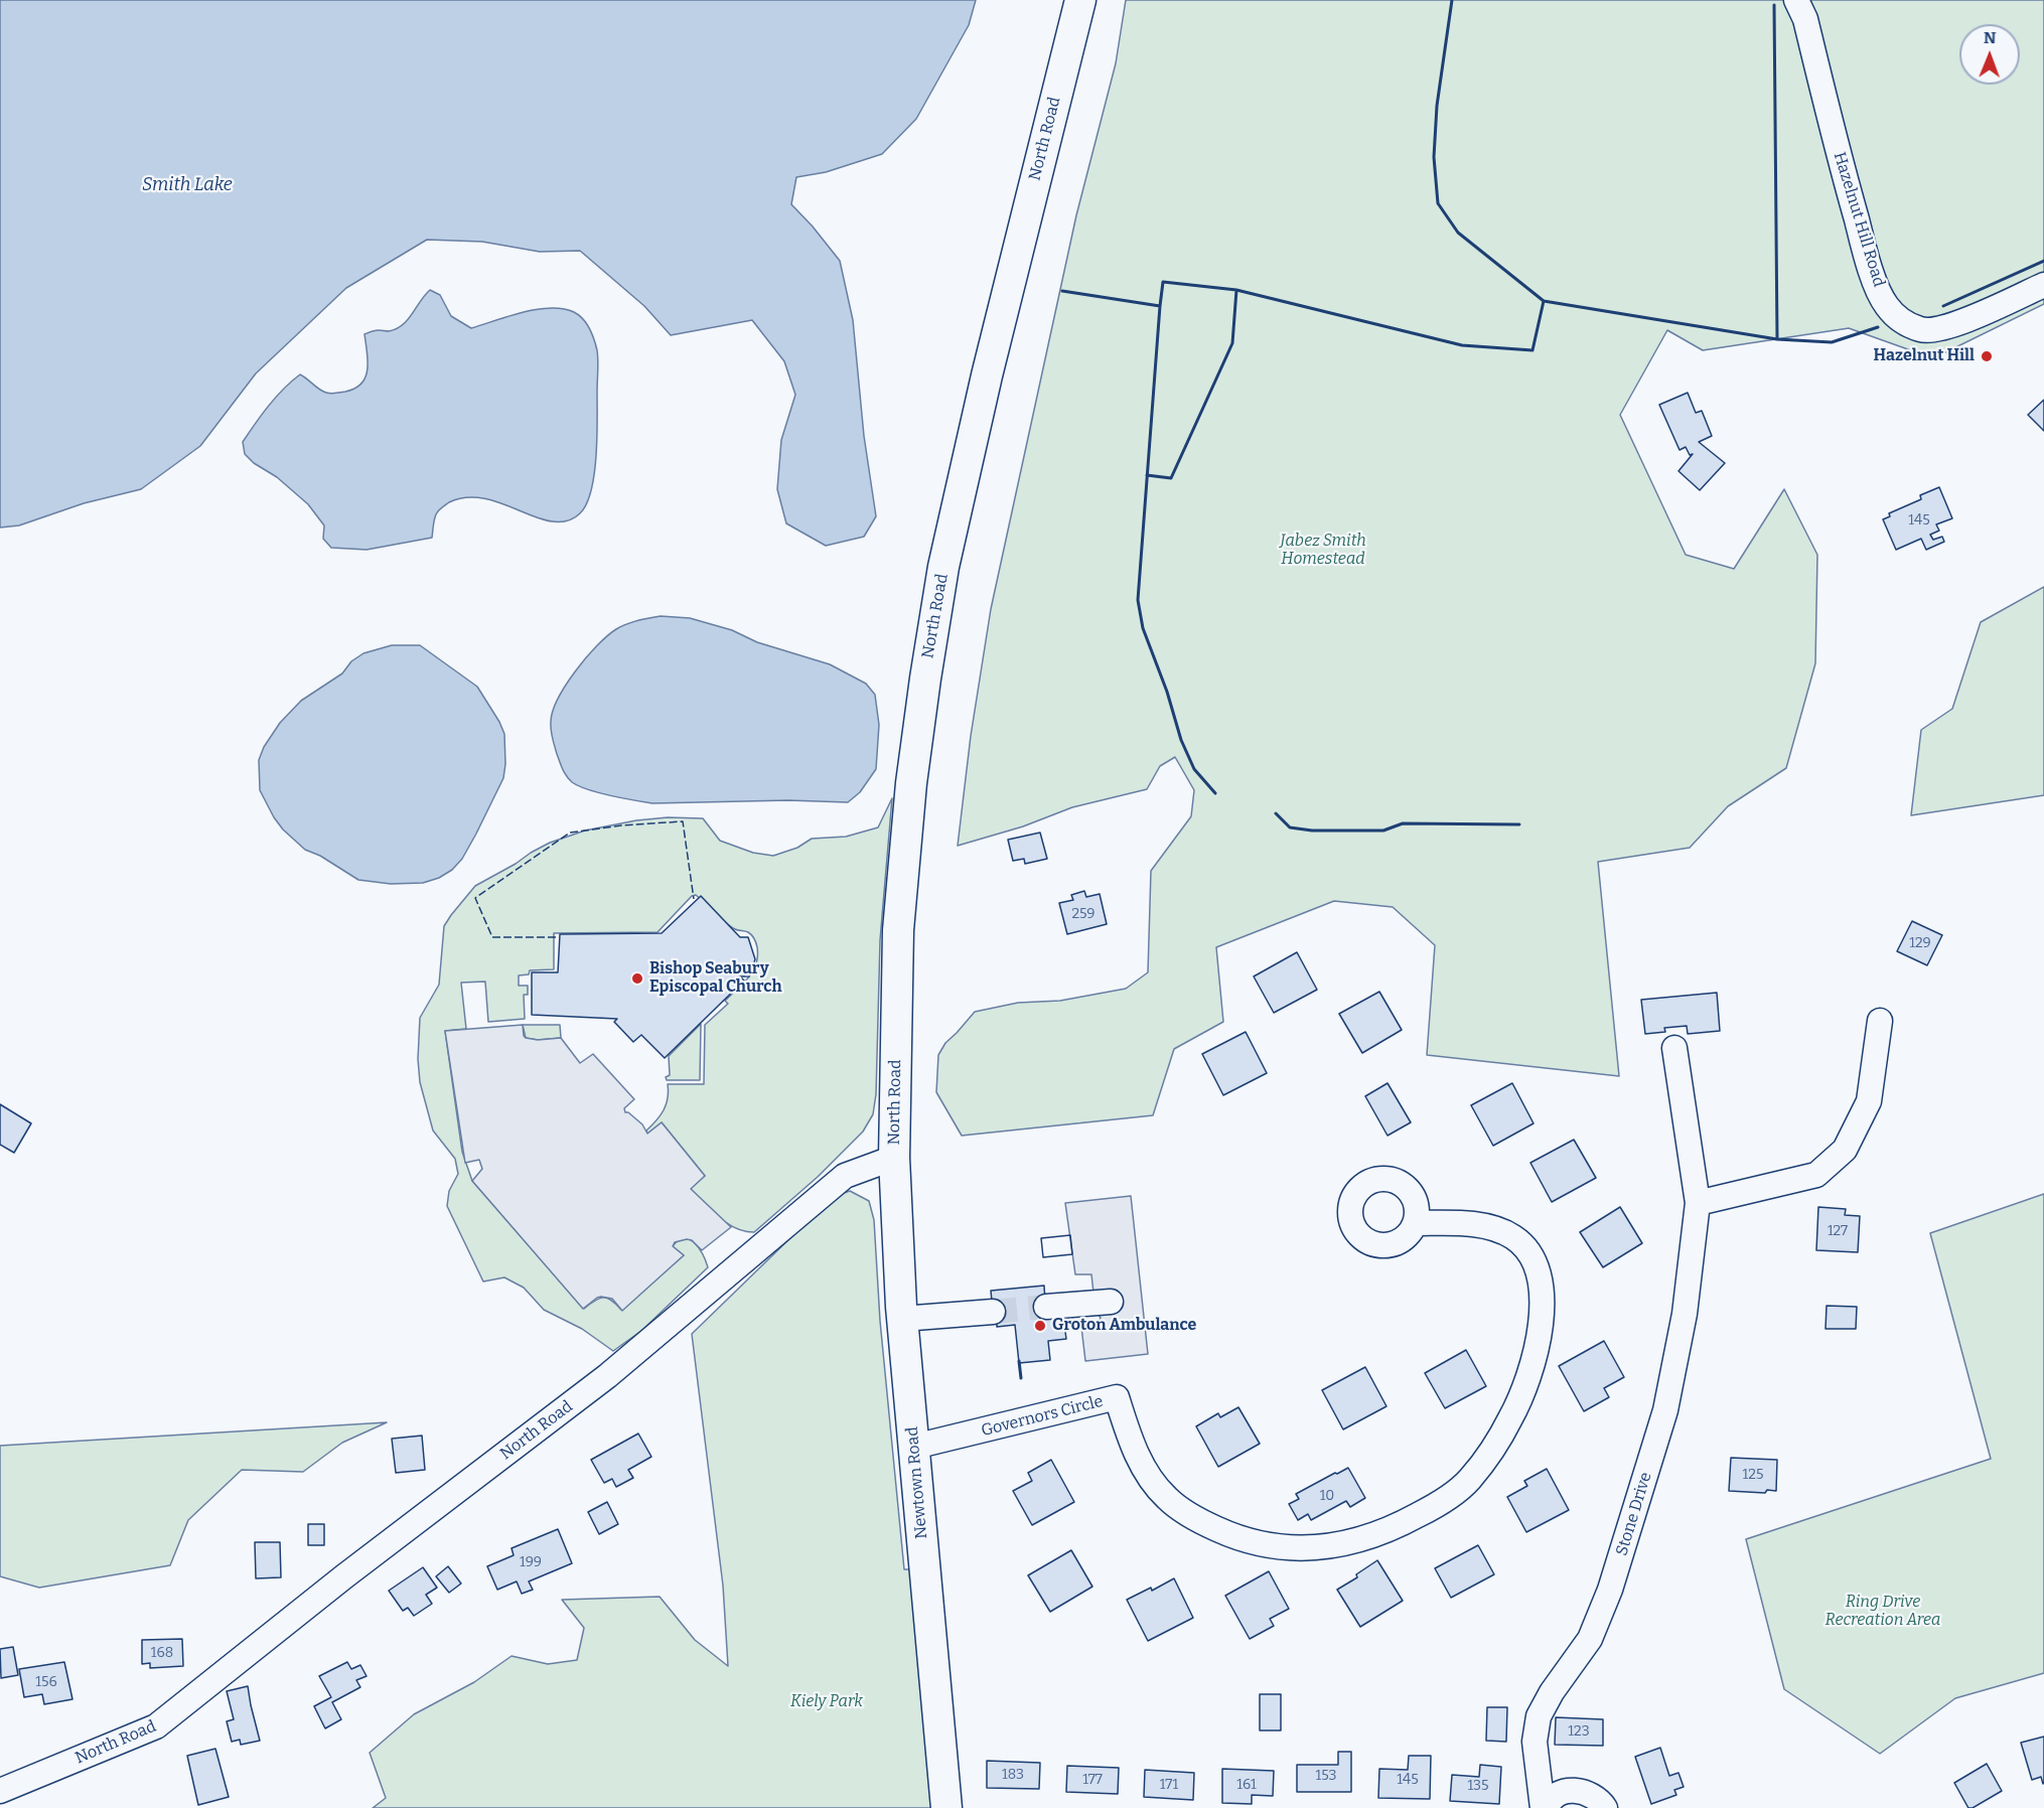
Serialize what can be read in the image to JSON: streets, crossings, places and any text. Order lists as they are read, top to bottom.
{
  "streets": {
    "main road": ["North Road", "Newtown Road"],
    "street": ["Hazelnut Hill Road", "Governors Circle", "Stone Drive"]
  },
  "crossings": [
    ["North Road", "Newtown Road"],
    ["Governors Circle", "Newtown Road"]
  ],
  "water": ["Smith Lake"],
  "parks": ["Jabez Smith Homestead", "Ring Drive Recreation Area", "Kiely Park"],
  "places": ["Hazelnut Hill", "Bishop Seabury Episcopal Church", "Groton Ambulance"],
  "house_numbers": [
    "145",
    "259",
    "129",
    "127",
    "125",
    "10",
    "199",
    "168",
    "156",
    "123",
    "183",
    "153",
    "177",
    "145",
    "171",
    "161",
    "135"
  ],
  "north": "top"
}
